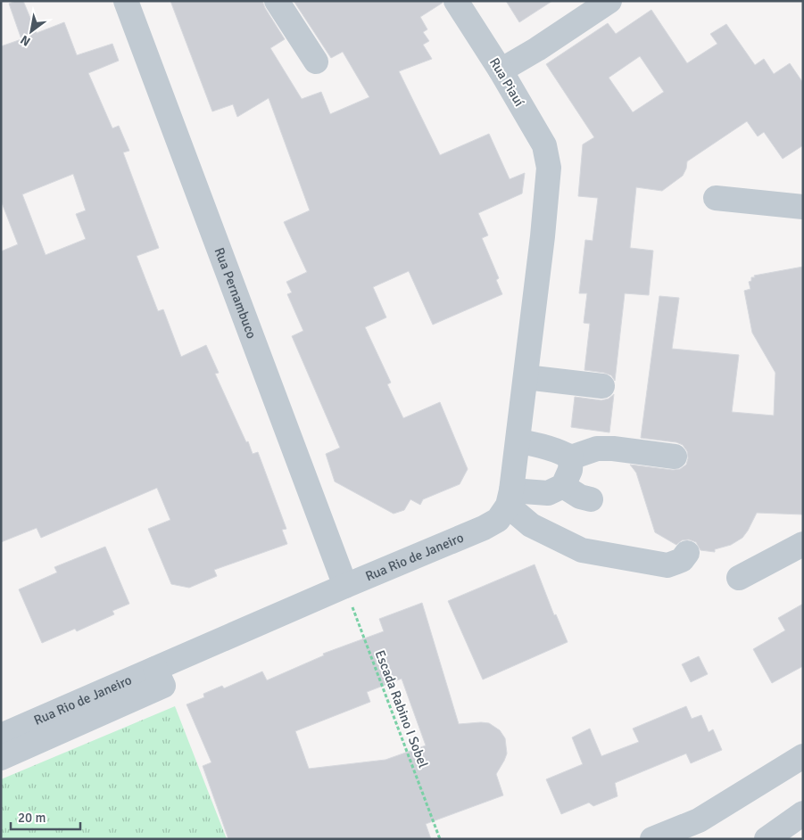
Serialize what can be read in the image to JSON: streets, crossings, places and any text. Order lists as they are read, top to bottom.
{
  "streets": {
    "street": ["Rua Piauí", "Rua Pernambuco", "Rua Rio de Janeiro"],
    "path": ["Escada Rabino I Sobel"]
  },
  "crossings": [
    ["Rua Pernambuco", "Rua Rio de Janeiro"],
    ["Rua Pernambuco", "Escada Rabino I Sobel"],
    ["Rua Rio de Janeiro", "Escada Rabino I Sobel"]
  ],
  "scale_bar": "20 m",
  "north": "bottom left"
}
